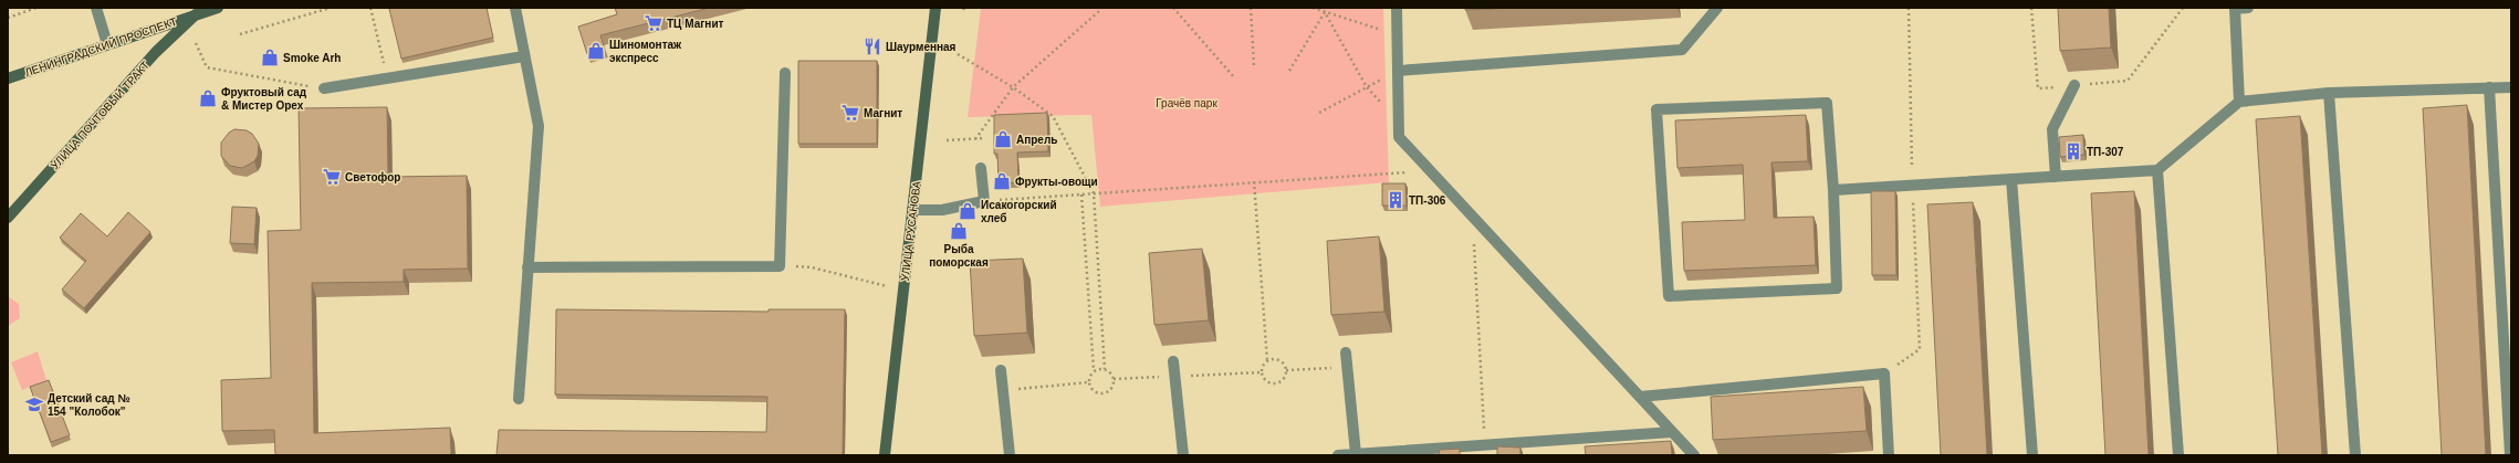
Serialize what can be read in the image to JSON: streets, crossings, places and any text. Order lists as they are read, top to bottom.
{
  "streets": {
    "street": ["ЛЕНИНГРАДСКИЙ ПРОСПЕКТ", "УЛИЦА ПОЧТОВЫЙ ТРАКТ", "УЛИЦА РУСАНОВА"]
  },
  "crossings": [
    ["ЛЕНИНГРАДСКИЙ ПРОСПЕКТ", "УЛИЦА ПОЧТОВЫЙ ТРАКТ"]
  ],
  "parks": ["Грачёв парк"],
  "places": {
    "supermarket": ["ТЦ Магнит", "Магнит", "Светофор"],
    "restaurant": ["Шаурменная"],
    "shop": [
      "Шиномонтаж экспресс",
      "Smoke Arh",
      "Фруктовый сад & Мистер Орех",
      "Апрель",
      "Фрукты-овощи",
      "Исакогорский хлеб",
      "Рыба поморская"
    ],
    "building": ["ТП-307", "ТП-306"],
    "school or university": ["Детский сад № 154 \"Колобок\""]
  }
}
